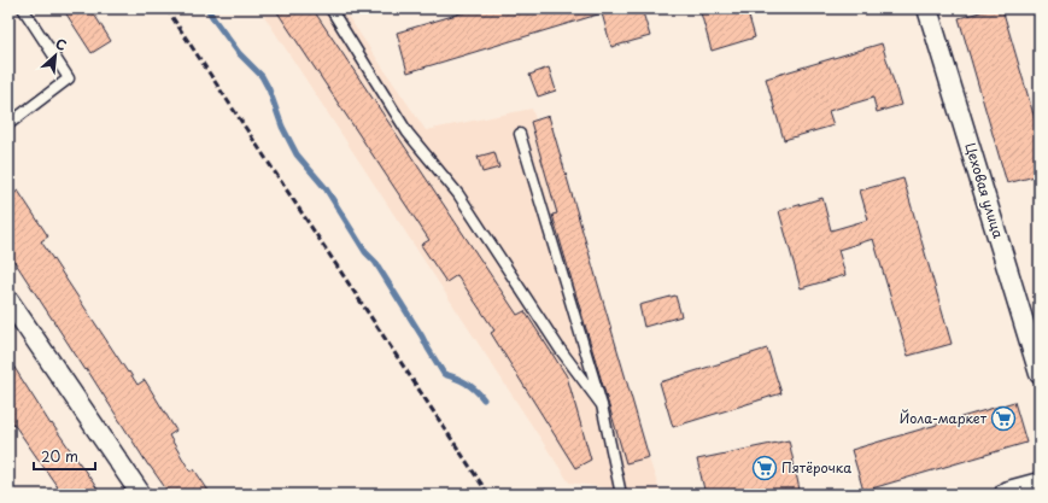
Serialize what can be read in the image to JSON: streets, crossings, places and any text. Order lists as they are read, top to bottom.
{
  "streets": {
    "street": ["Цеховая улица"]
  },
  "places": {
    "supermarket": ["Йола-маркет", "Пятёрочка"]
  },
  "scale_bar": "20 m",
  "north": "top right"
}
